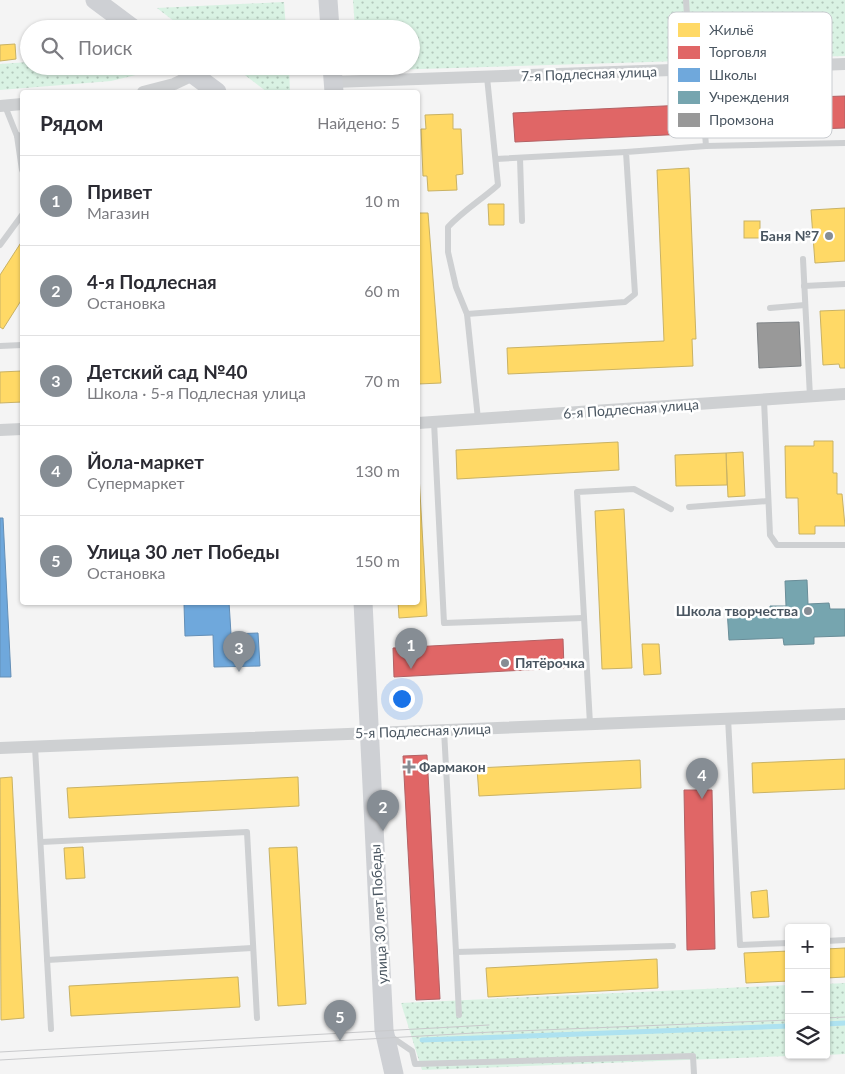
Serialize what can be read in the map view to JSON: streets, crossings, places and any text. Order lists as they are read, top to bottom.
{
  "streets": {
    "main road": ["улица 30 лет Победы"],
    "street": ["7-я Подлесная улица", "6-я Подлесная улица", "5-я Подлесная улица"]
  },
  "crossings": [
    ["5-я Подлесная улица", "улица 30 лет Победы"]
  ],
  "places": {
    "other": ["Баня №7", "Школа творчества", "Пятёрочка"],
    "health": ["Фармакон"]
  },
  "legend": [
    "Жильё",
    "Торговля",
    "Школы",
    "Учреждения",
    "Промзона"
  ],
  "page": {
    "search": "Поиск",
    "heading": ["Рядом", "Найдено: 5"],
    "list": [
      {
        "mark": "1",
        "name": "Привет",
        "note": "Магазин",
        "value": "10 m"
      },
      {
        "mark": "2",
        "name": "4-я Подлесная",
        "note": "Остановка",
        "value": "60 m"
      },
      {
        "mark": "3",
        "name": "Детский сад №40",
        "note": "Школа · 5-я Подлесная улица",
        "value": "70 m"
      },
      {
        "mark": "4",
        "name": "Йола-маркет",
        "note": "Супермаркет",
        "value": "130 m"
      },
      {
        "mark": "5",
        "name": "Улица 30 лет Победы",
        "note": "Остановка",
        "value": "150 m"
      }
    ],
    "pins": [
      "1",
      "3",
      "4",
      "2",
      "5"
    ],
    "map_buttons": ["+", "−"]
  }
}
